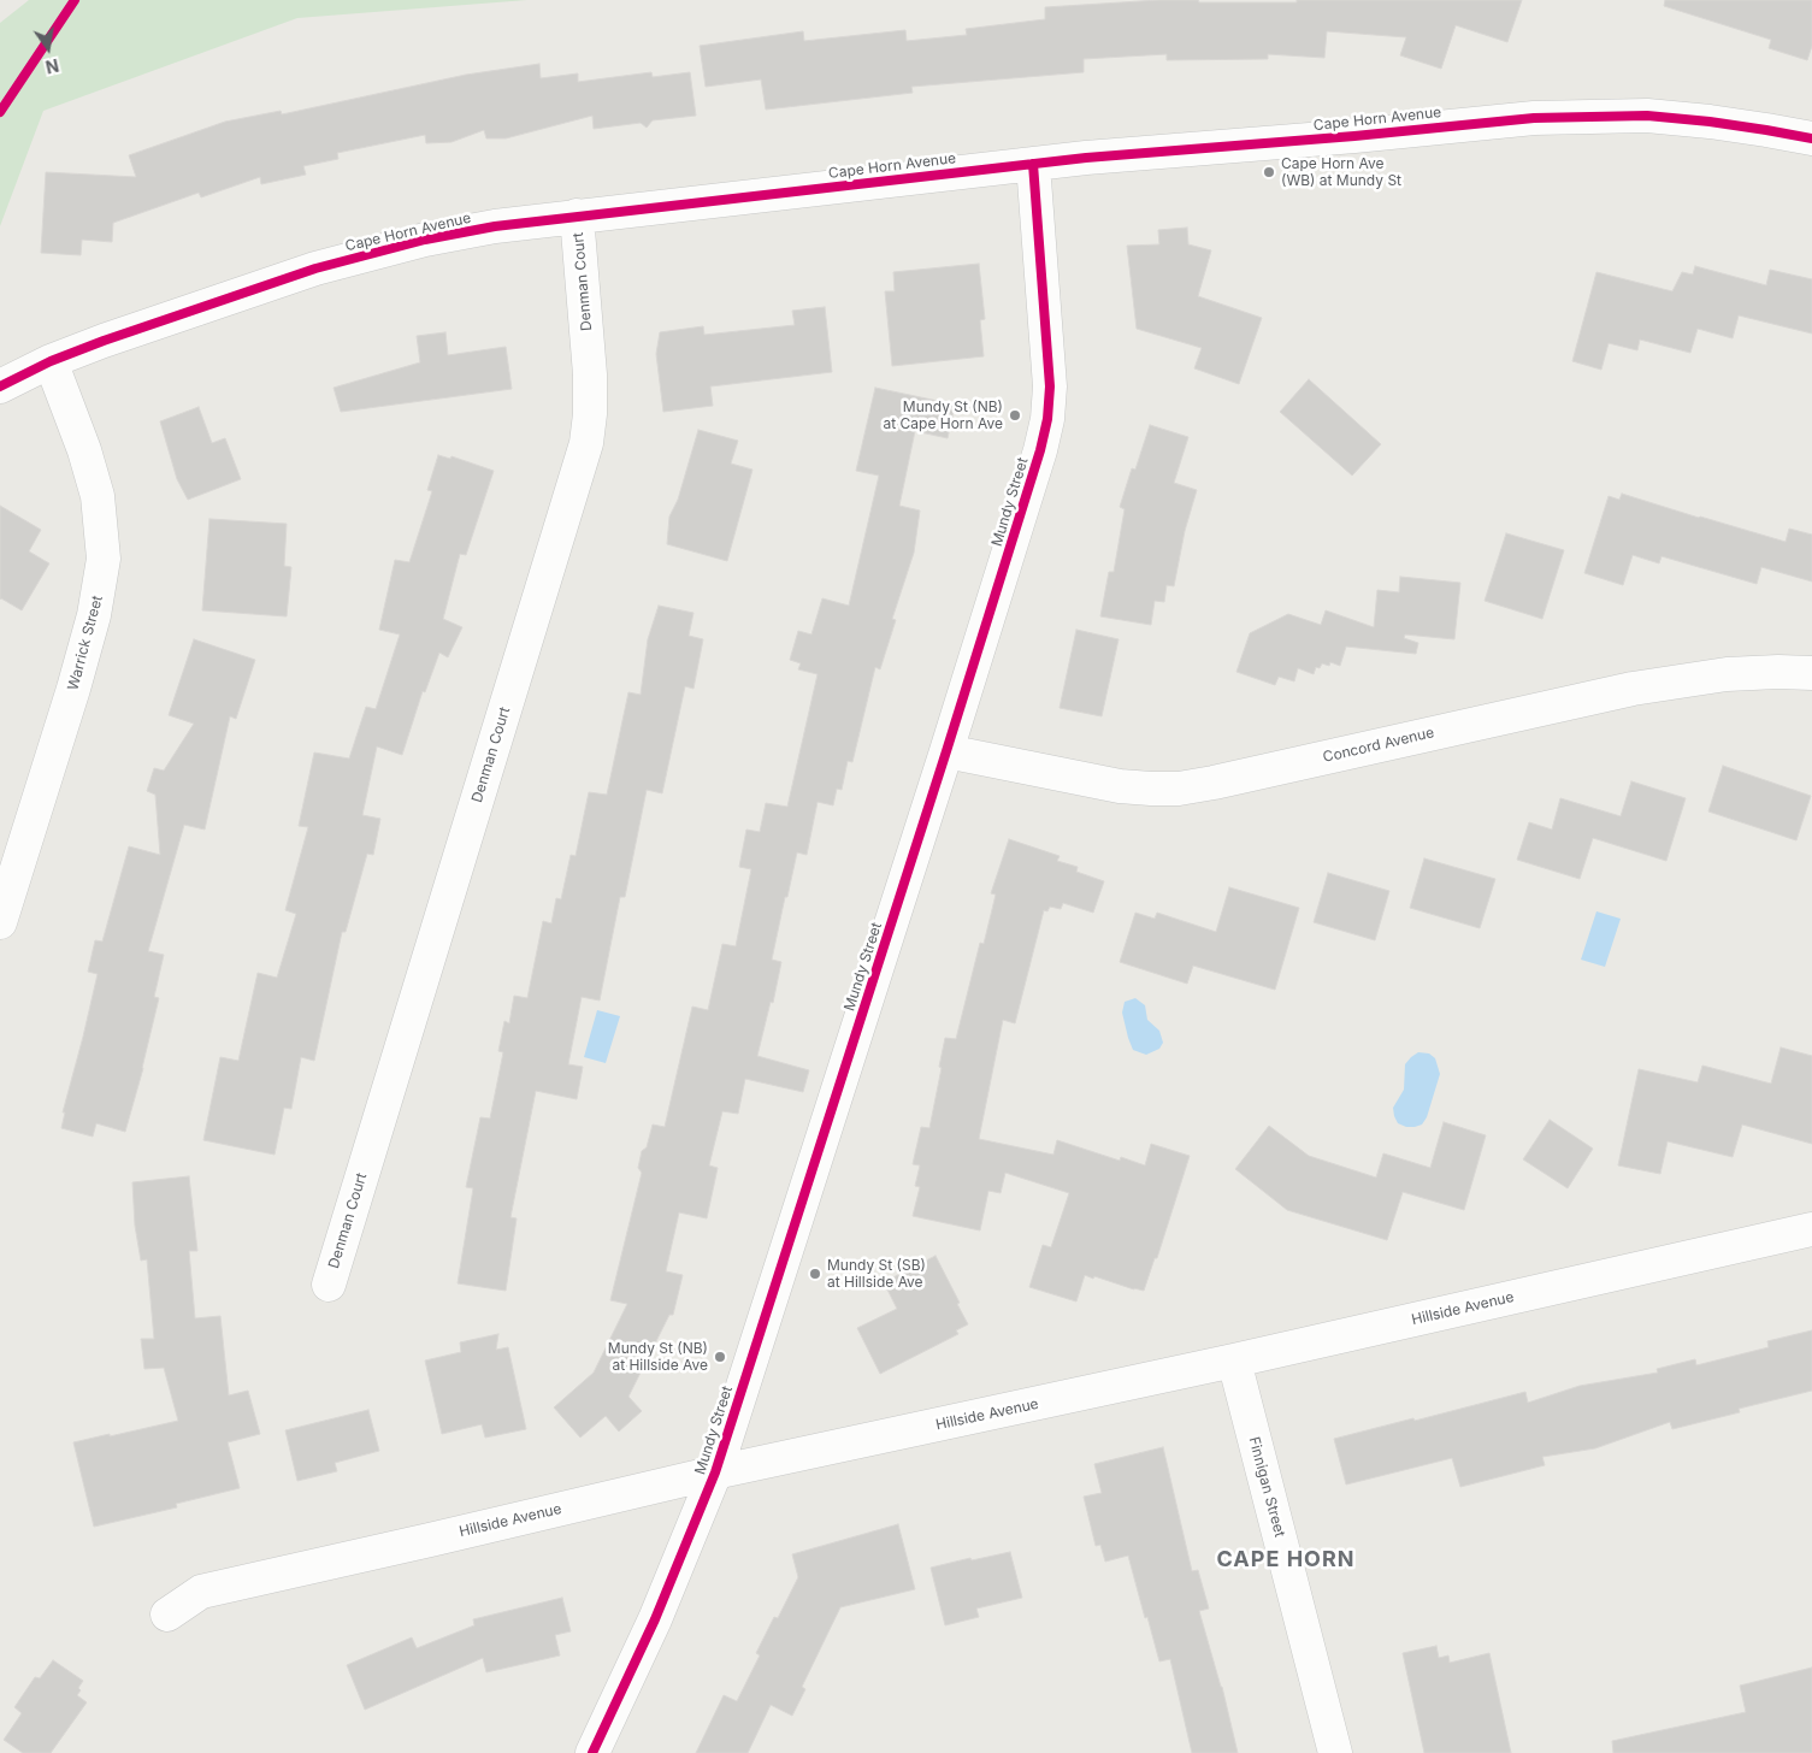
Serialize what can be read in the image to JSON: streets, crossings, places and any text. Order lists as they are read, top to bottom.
{
  "streets": {
    "street": [
      "Cape Horn Avenue",
      "Denman Court",
      "Mundy Street",
      "Warrick Street",
      "Concord Avenue",
      "Hillside Avenue",
      "Finnigan Street"
    ]
  },
  "crossings": [
    ["Cape Horn Avenue", "Denman Court"],
    ["Cape Horn Avenue", "Mundy Street"],
    ["Cape Horn Avenue", "Warrick Street"],
    ["Mundy Street", "Concord Avenue"],
    ["Mundy Street", "Hillside Avenue"],
    ["Hillside Avenue", "Finnigan Street"]
  ],
  "districts": ["CAPE HORN"],
  "places": [
    "Cape Horn Ave (WB) at Mundy St",
    "Mundy St (NB) at Cape Horn Ave",
    "Mundy St (SB) at Hillside Ave",
    "Mundy St (NB) at Hillside Ave"
  ],
  "north": "bottom"
}
